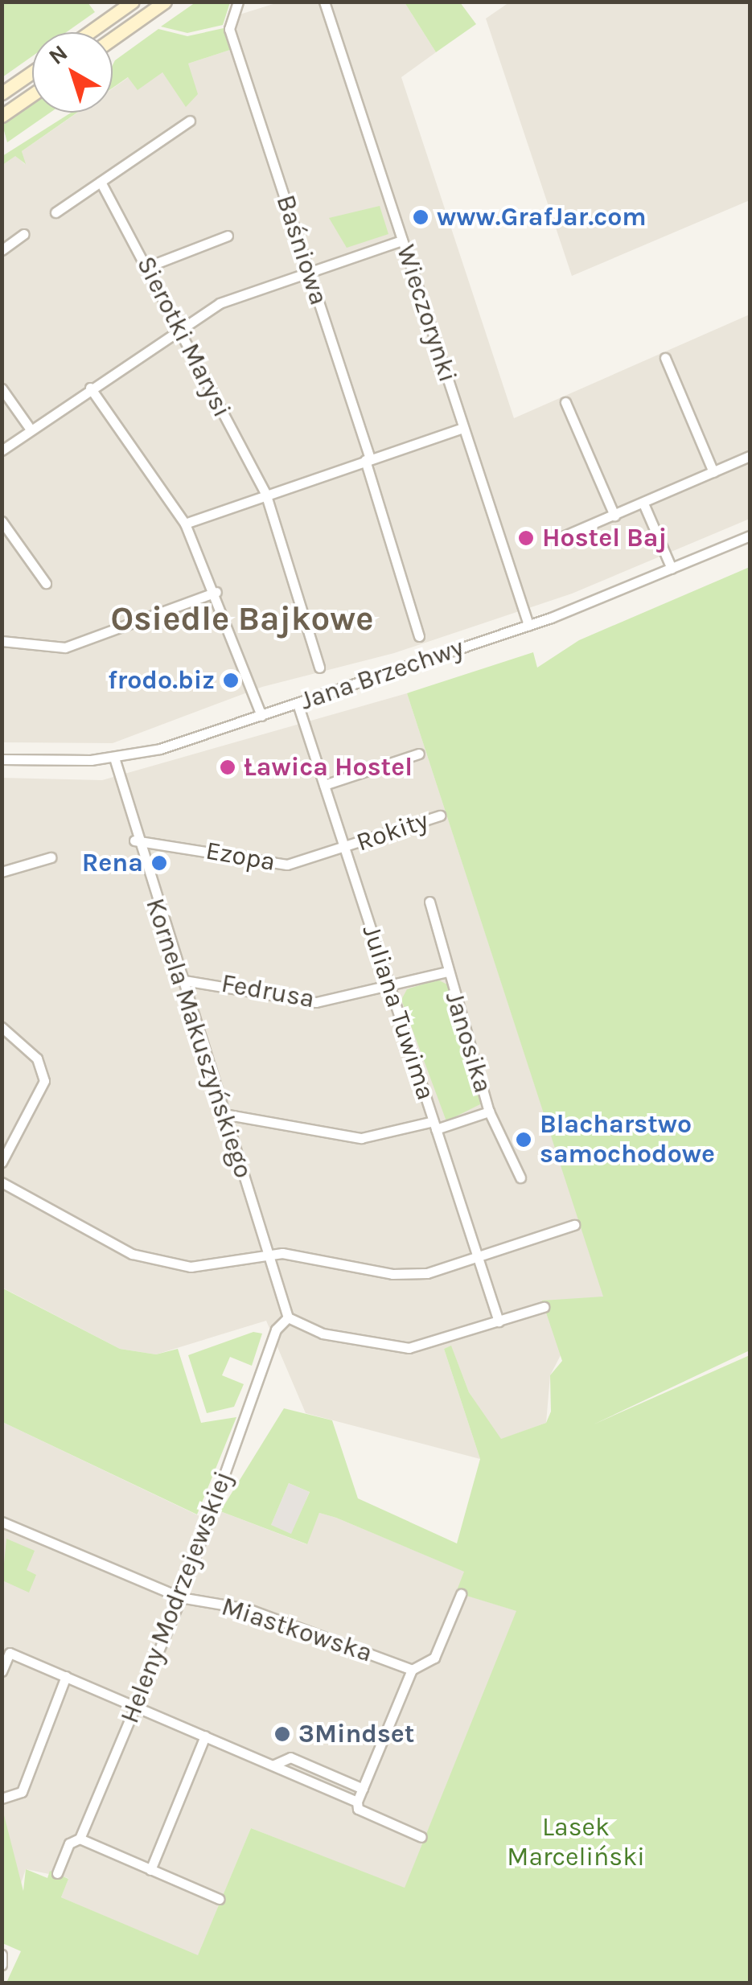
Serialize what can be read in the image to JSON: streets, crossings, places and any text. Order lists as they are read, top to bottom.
{
  "streets": {
    "street": [
      "Baśniowa",
      "Wieczorynki",
      "Sierotki Marysi",
      "Jana Brzechwy",
      "Rokity",
      "Ezopa",
      "Fedrusa",
      "Juliana Tuwima",
      "Kornela Makuszyńskiego",
      "Janosika",
      "Heleny Modrzejewskiej",
      "Miastkowska"
    ]
  },
  "crossings": [
    ["Wieczorynki", "Jana Brzechwy"],
    ["Jana Brzechwy", "Juliana Tuwima"],
    ["Jana Brzechwy", "Kornela Makuszyńskiego"],
    ["Rokity", "Ezopa"],
    ["Rokity", "Juliana Tuwima"],
    ["Ezopa", "Juliana Tuwima"],
    ["Ezopa", "Kornela Makuszyńskiego"],
    ["Fedrusa", "Juliana Tuwima"],
    ["Fedrusa", "Kornela Makuszyńskiego"],
    ["Fedrusa", "Janosika"],
    ["Kornela Makuszyńskiego", "Heleny Modrzejewskiej"],
    ["Heleny Modrzejewskiej", "Miastkowska"]
  ],
  "districts": ["Osiedle Bajkowe"],
  "parks": ["Lasek Marceliński"],
  "places": [
    "www.GrafJar.com",
    "Hostel Baj",
    "frodo.biz",
    "Ławica Hostel",
    "Rena",
    "Blacharstwo samochodowe",
    "3Mindset"
  ],
  "north": "top left"
}
